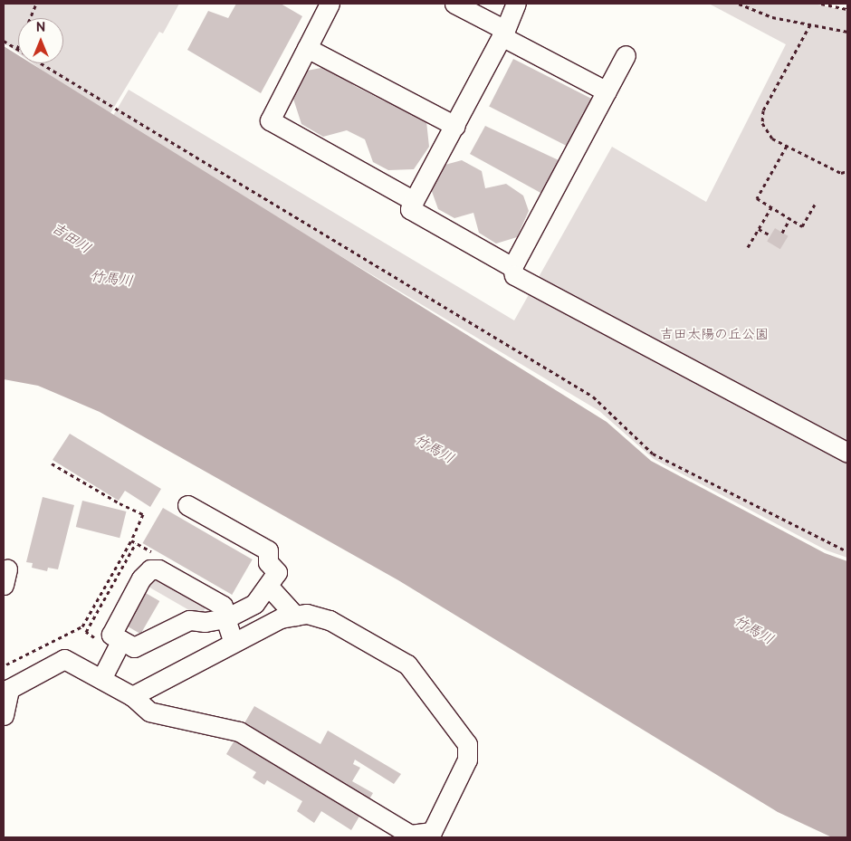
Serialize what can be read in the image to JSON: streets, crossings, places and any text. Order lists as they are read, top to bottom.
{
  "water": ["吉田川", "竹馬川"],
  "parks": ["吉田太陽の丘公園"],
  "north": "top"
}
